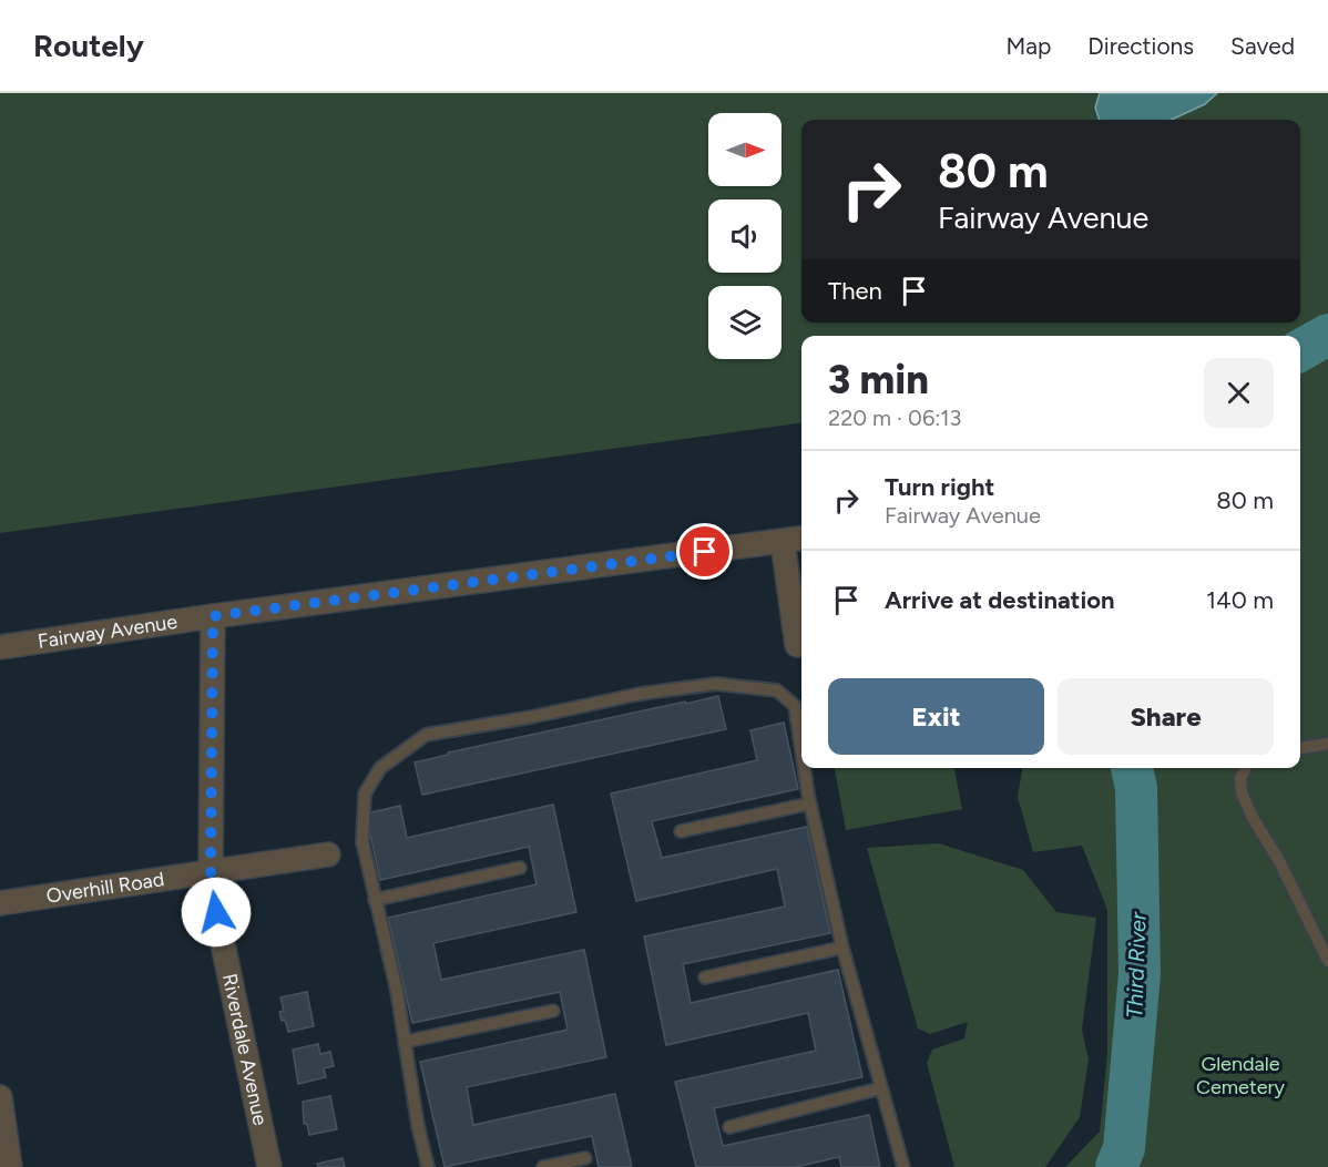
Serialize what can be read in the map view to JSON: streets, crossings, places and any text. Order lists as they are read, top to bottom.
{
  "streets": {
    "street": ["Fairway Avenue", "Overhill Road", "Riverdale Avenue"]
  },
  "crossings": [
    ["Fairway Avenue", "Riverdale Avenue"],
    ["Overhill Road", "Riverdale Avenue"]
  ],
  "water": ["Third River"],
  "parks": ["Glendale Cemetery"],
  "north": "right",
  "page": {
    "header": "Routely",
    "nav": ["Map", "Directions", "Saved"],
    "turn": ["80 m", "Fairway Avenue"],
    "then": "Then",
    "heading": ["3 min", "220 m · 06:13"],
    "list": [
      {
        "name": "Turn right",
        "note": "Fairway Avenue",
        "value": "80 m"
      },
      {
        "name": "Arrive at destination",
        "value": "140 m"
      }
    ],
    "buttons": ["Exit", "Share"]
  }
}
